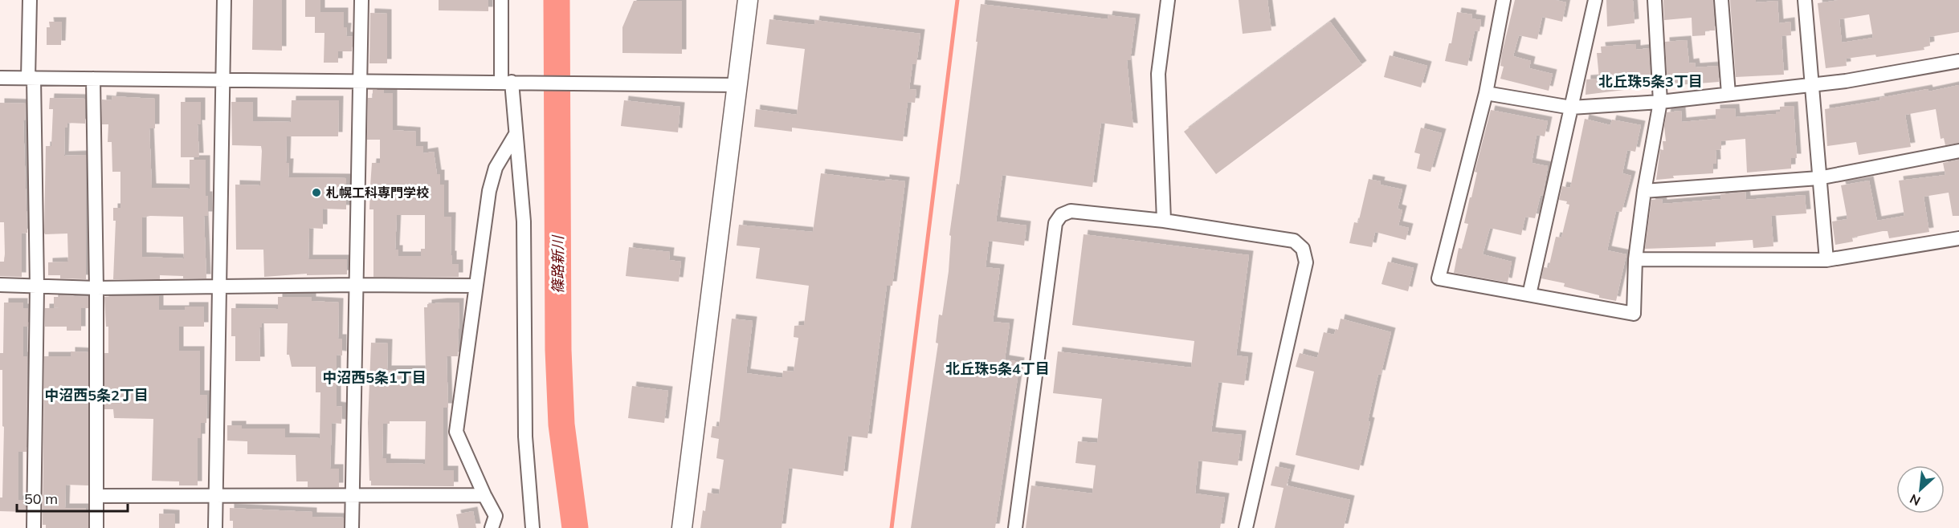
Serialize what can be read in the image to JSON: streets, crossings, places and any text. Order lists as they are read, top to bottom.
{
  "districts": [
    "北丘珠5条3丁目",
    "北丘珠5条4丁目",
    "中沼西5条1丁目",
    "中沼西5条2丁目"
  ],
  "water": ["篠路新川"],
  "places": ["札幌工科専門学校"],
  "scale_bar": "50 m",
  "north": "bottom left"
}
